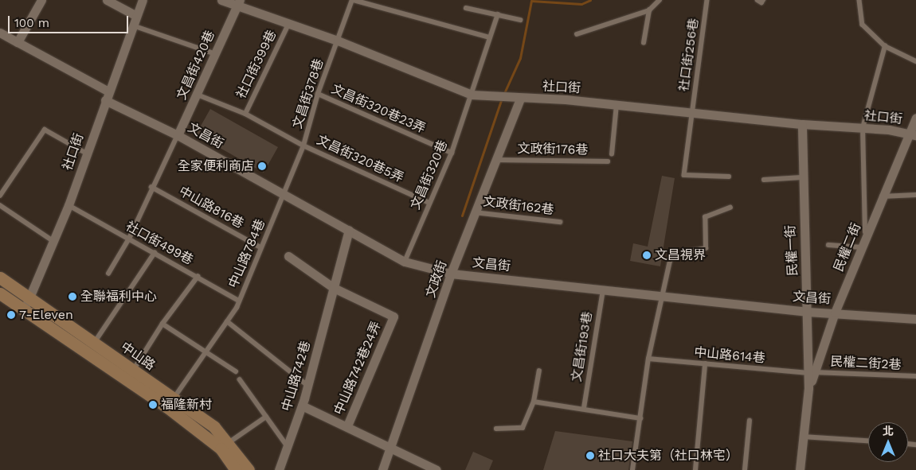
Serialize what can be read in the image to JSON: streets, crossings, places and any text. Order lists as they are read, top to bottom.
{
  "streets": {
    "street": [
      "文昌街420巷",
      "社口街",
      "文昌街",
      "民權二街",
      "民權一街",
      "文政街",
      "中山路",
      "中山路742巷24弄",
      "中山路742巷"
    ],
    "lane": [
      "社口街256巷",
      "社口街399巷",
      "文昌街378巷",
      "文昌街320巷23弄",
      "文政街176巷",
      "文昌街320巷5弄",
      "文昌街320巷",
      "文政街162巷",
      "中山路816巷",
      "社口街499巷",
      "中山路784巷",
      "文昌街193巷",
      "中山路614巷",
      "民權二街2巷"
    ]
  },
  "crossings": [
    ["社口街256巷", "社口街"],
    ["社口街399巷", "社口街"],
    ["社口街399巷", "文昌街320巷5弄"],
    ["文昌街420巷", "社口街"],
    ["文昌街420巷", "文昌街"],
    ["文昌街420巷", "文昌街320巷5弄"],
    ["社口街", "文昌街378巷"],
    ["社口街", "文昌街"],
    ["社口街", "文昌街320巷"],
    ["社口街", "社口街499巷"],
    ["社口街", "民權二街"],
    ["社口街", "民權一街"],
    ["社口街", "文政街"],
    ["社口街", "中山路"],
    ["文昌街378巷", "文昌街320巷23弄"],
    ["文昌街378巷", "文昌街"],
    ["文昌街378巷", "文昌街320巷5弄"],
    ["文昌街378巷", "中山路784巷"],
    ["文昌街320巷23弄", "文昌街320巷"],
    ["文昌街", "文昌街320巷"],
    ["文昌街", "民權二街"],
    ["文昌街", "民權一街"],
    ["文昌街", "中山路784巷"],
    ["文昌街", "文政街"],
    ["文昌街", "文昌街193巷"],
    ["文昌街", "中山路742巷"],
    ["文政街176巷", "文政街"],
    ["文昌街320巷5弄", "文昌街320巷"],
    ["文政街162巷", "文政街"],
    ["中山路816巷", "中山路784巷"],
    ["社口街499巷", "中山路784巷"],
    ["民權二街", "民權一街"],
    ["民權二街", "中山路614巷"],
    ["民權二街", "民權二街2巷"],
    ["民權一街", "中山路614巷"],
    ["民權一街", "民權二街2巷"],
    ["中山路784巷", "中山路"],
    ["中山路614巷", "民權二街2巷"],
    ["中山路742巷24弄", "中山路742巷"]
  ],
  "places": [
    "全家便利商店",
    "文昌視界",
    "全聯福利中心",
    "7-Eleven",
    "福隆新村",
    "社口大夫第（社口林宅）"
  ],
  "scale_bar": "100 m",
  "north": "top"
}
